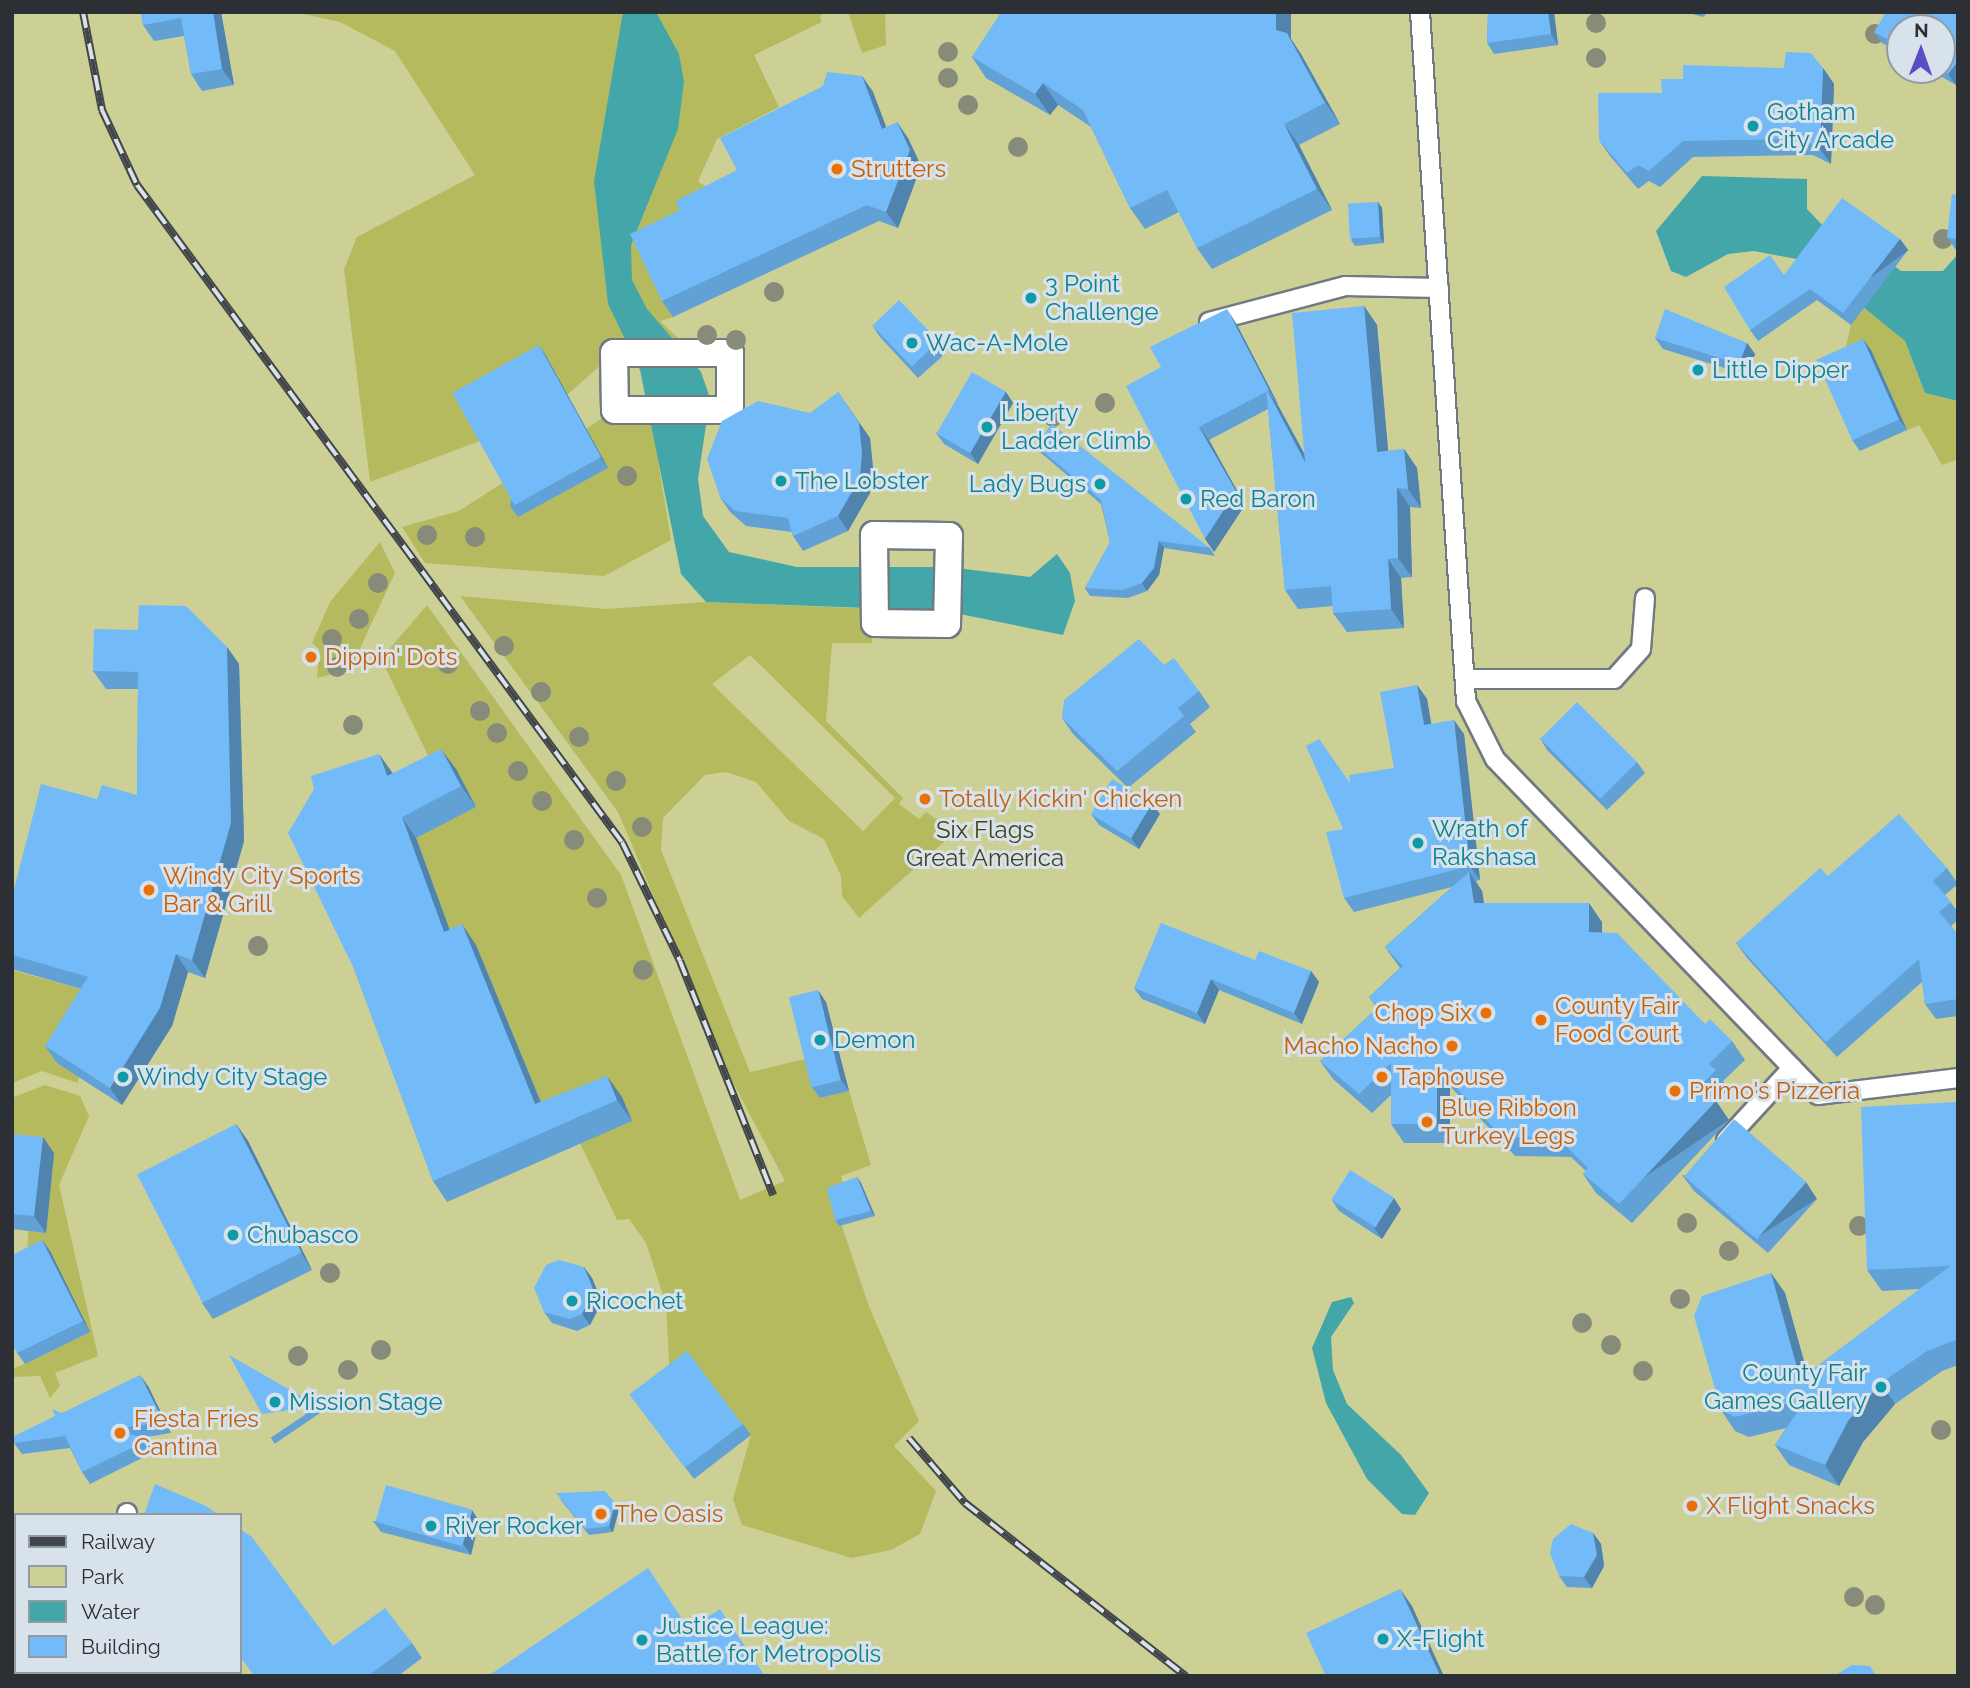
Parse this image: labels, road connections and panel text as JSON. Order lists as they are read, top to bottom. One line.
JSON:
{"parks":["Six Flags Great America"],"places":["Gotham City Arcade","Strutters","3 Point Challenge","Wac-A-Mole","Little Dipper","Liberty Ladder Climb","The Lobster","Lady Bugs","Red Baron","Dippin' Dots","Totally Kickin' Chicken","Wrath of Rakshasa","Windy City Sports Bar & Grill","Chop Six","County Fair Food Court","Demon","Macho Nacho","Windy City Stage","Taphouse","Primo's Pizzeria","Blue Ribbon Turkey Legs","Chubasco","Ricochet","County Fair Games Gallery","Mission Stage","Fiesta Fries Cantina","X Flight Snacks","The Oasis","River Rocker","X-Flight","Justice League: Battle for Metropolis"],"legend":["Railway","Park","Water","Building"],"north":"top"}
